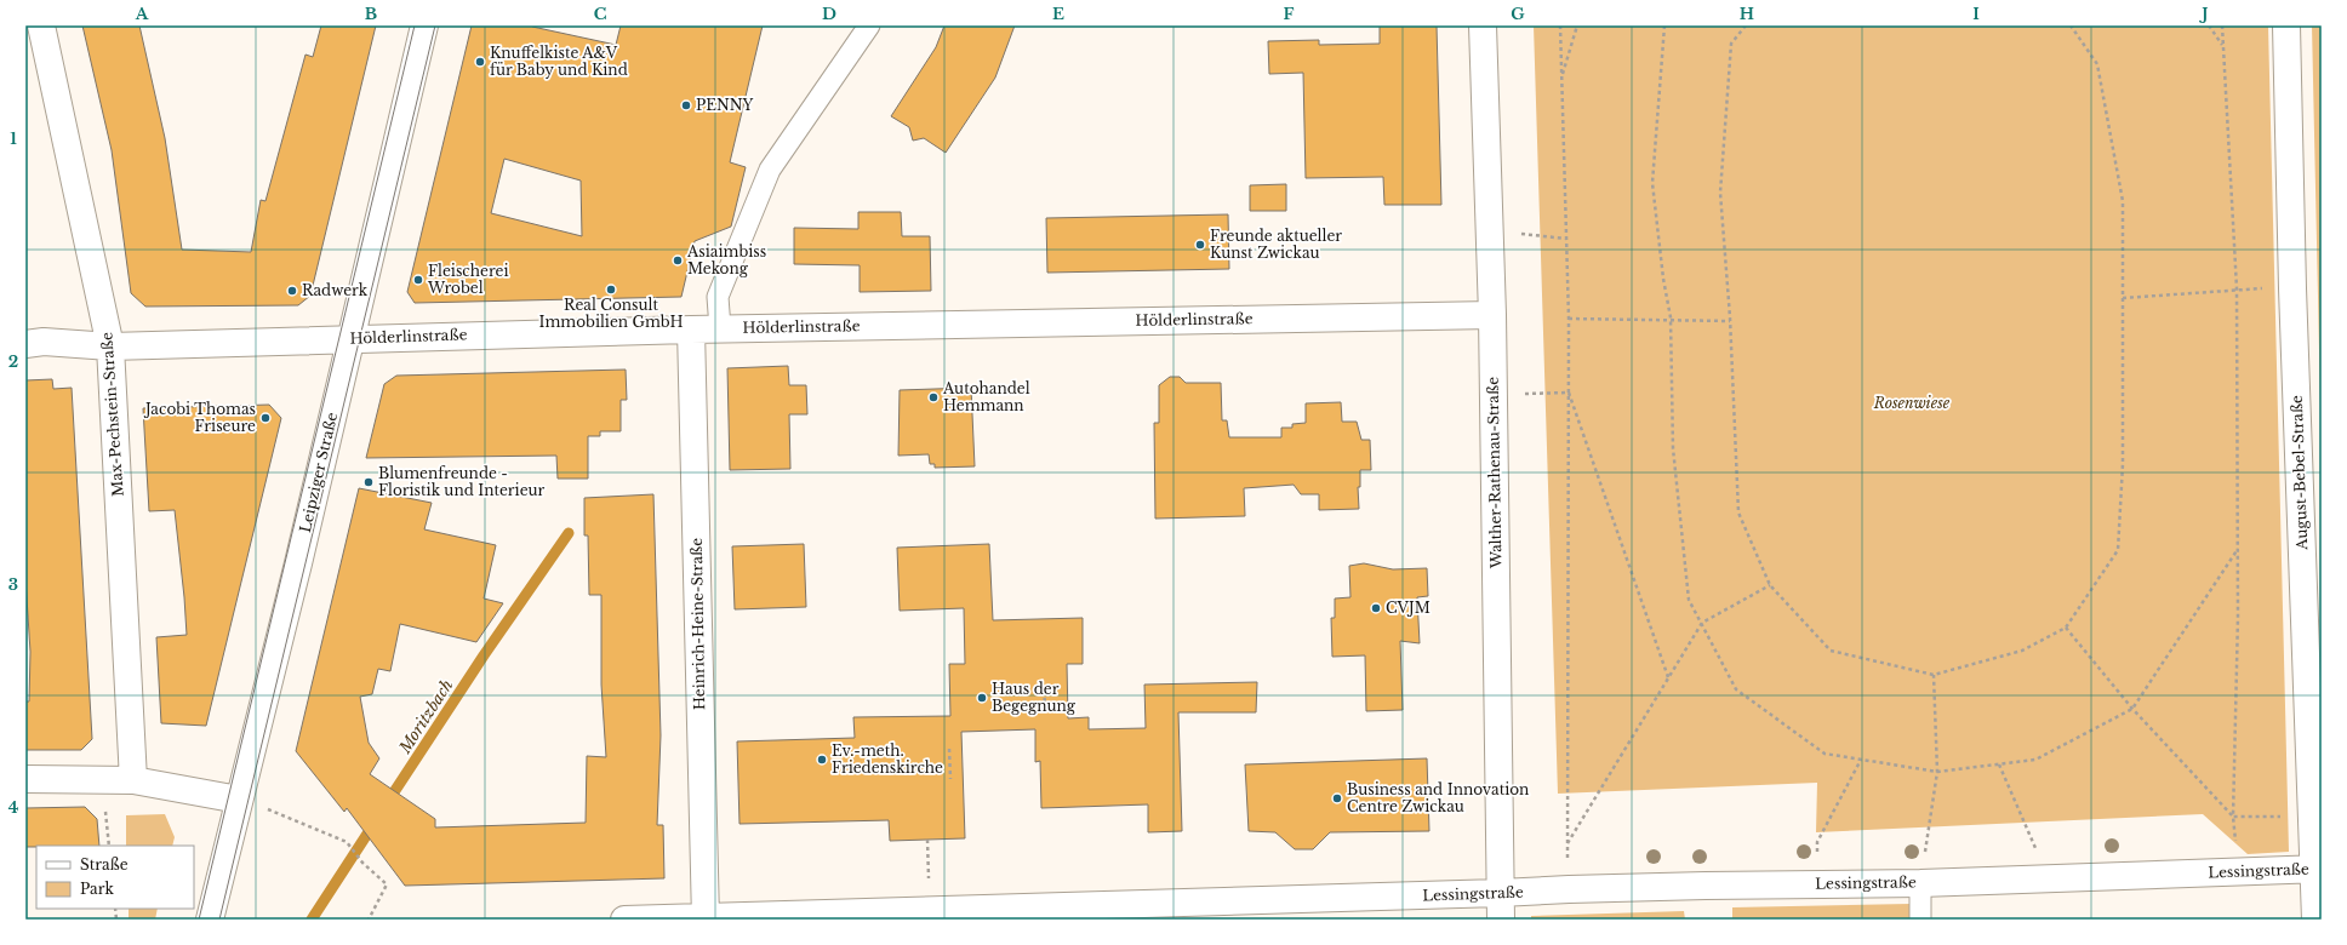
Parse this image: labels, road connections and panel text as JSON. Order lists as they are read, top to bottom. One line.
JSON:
{"streets":{"street":["Hölderlinstraße","Max-Pechstein-Straße","Leipziger Straße","Walther-Rathenau-Straße","August-Bebel-Straße","Heinrich-Heine-Straße","Lessingstraße"]},"crossings":[["Hölderlinstraße","Max-Pechstein-Straße"],["Hölderlinstraße","Leipziger Straße"],["Hölderlinstraße","Walther-Rathenau-Straße"],["Hölderlinstraße","Heinrich-Heine-Straße"],["Walther-Rathenau-Straße","Lessingstraße"],["August-Bebel-Straße","Lessingstraße"],["Heinrich-Heine-Straße","Lessingstraße"]],"water":["Moritzbach"],"parks":["Rosenwiese"],"places":["Knuffelkiste A&V für Baby und Kind","PENNY","Freunde aktueller Kunst Zwickau","Asiaimbiss Mekong","Fleischerei Wrobel","Real Consult Immobilien GmbH","Radwerk","Autohandel Hemmann","Jacobi Thomas Friseure","Blumenfreunde - Floristik und Interieur","CVJM","Haus der Begegnung","Ev.-meth. Friedenskirche","Business and Innovation Centre Zwickau"],"legend":["Straße","Park"],"grid":{"columns":["A","B","C","D","E","F","G","H","I","J"],"rows":["1","2","3","4"]}}
